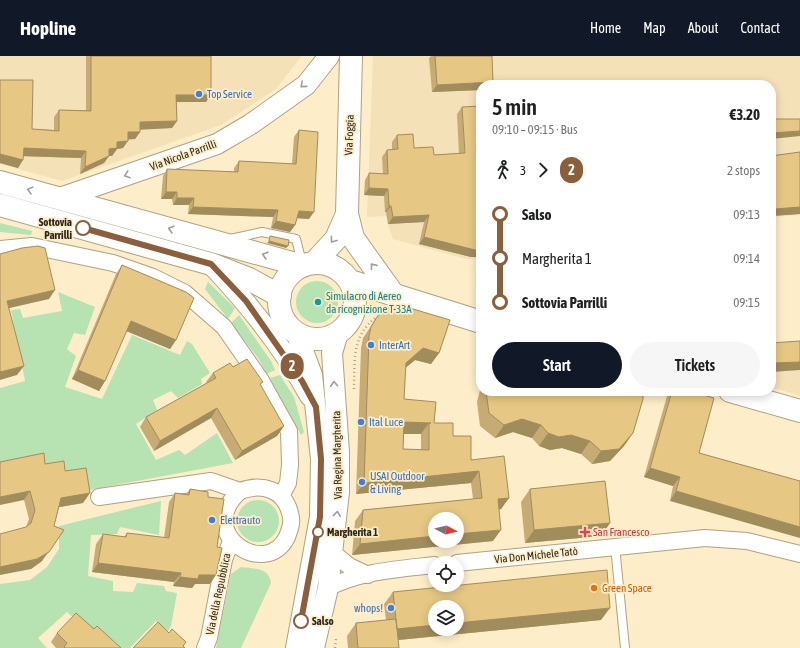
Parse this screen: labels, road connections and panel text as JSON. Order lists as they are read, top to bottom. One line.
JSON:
{"streets":{"main road":["Via Foggia"],"street":["Via Nicola Parrilli","Via Regina Margherita","Via Don Michele Tatò","Via della Repubblica"]},"crossings":[["Via Foggia","Via Regina Margherita"]],"one_way":["Via Nicola Parrilli"],"places":{"other":["Top Service","Sottovia Parrilli","Simulacro di Aereo da ricognizione T-33A","InterArt","Ital Luce","USAI Outdoor & Living","Elettrauto","Margherita 1","Green Space","whops!","Salso"],"health":["San Francesco"]},"lines":["bus line 2"],"north":"right","page":{"header":"Hopline","nav":["Home","Map","About","Contact"],"on_map":"2","heading":["5 min","09:10 – 09:15 · Bus","€3.20"],"legs":["3","2","2 stops"],"list":[{"name":"Salso","value":"09:13"},{"name":"Margherita 1","value":"09:14"},{"name":"Sottovia Parrilli","value":"09:15"}],"buttons":["Start","Tickets"]}}
